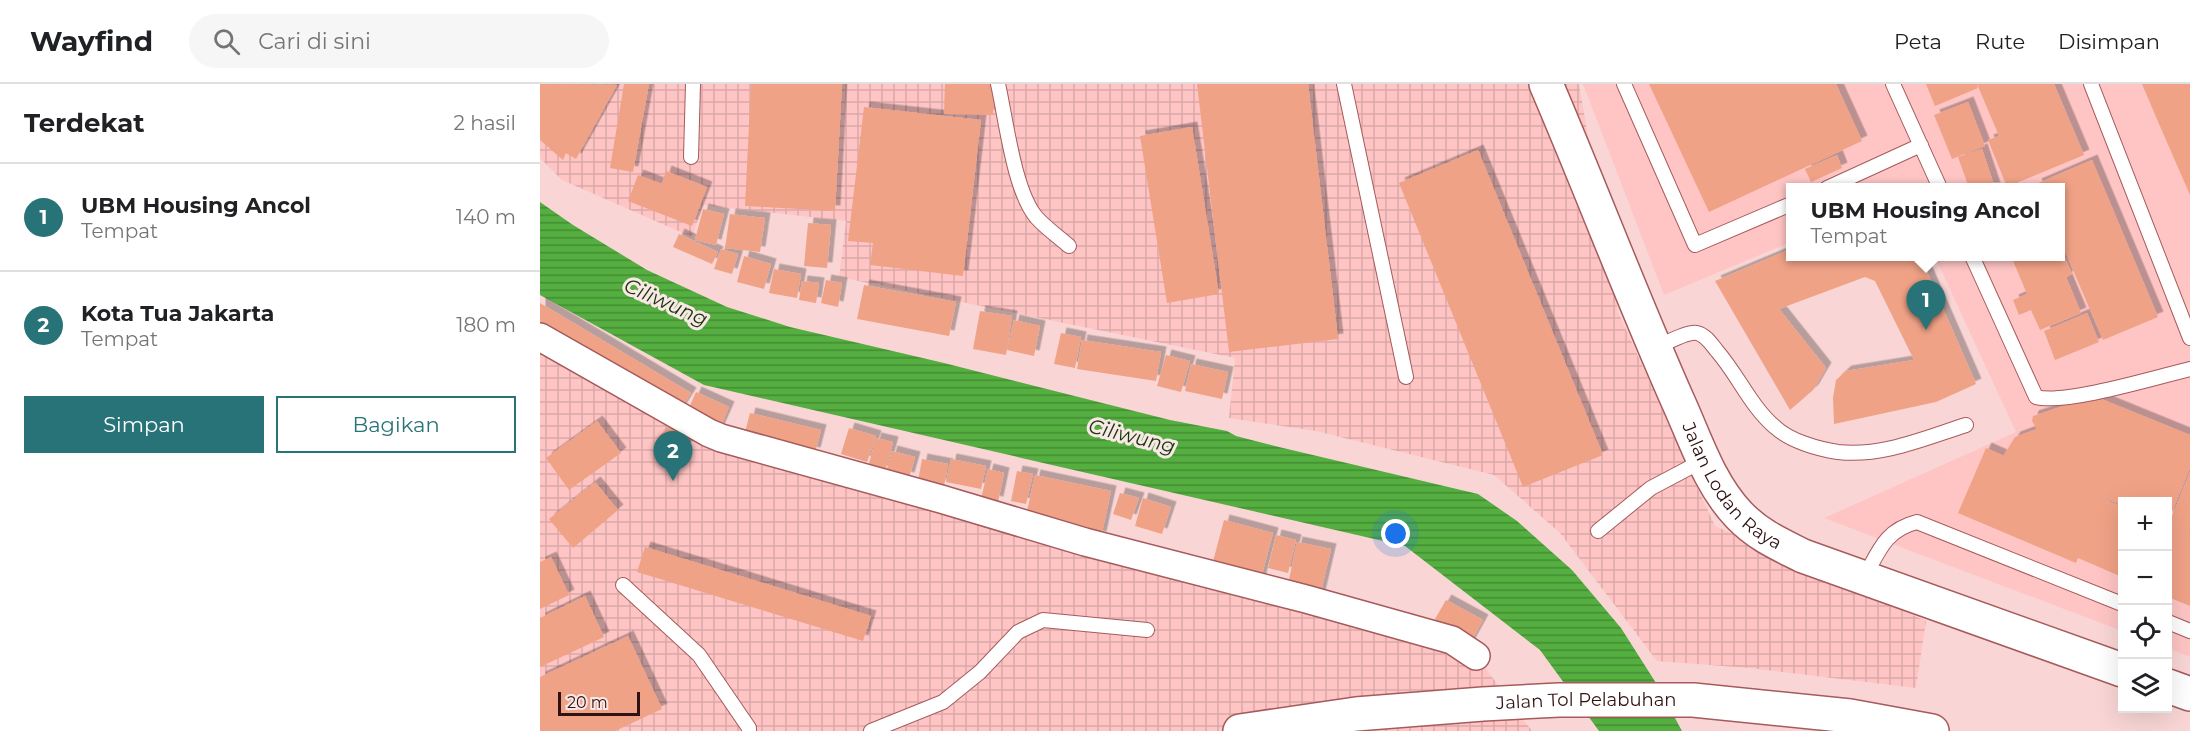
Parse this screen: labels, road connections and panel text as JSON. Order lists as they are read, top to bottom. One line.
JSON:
{"streets":{"highway":["Jalan Lodan Raya","Jalan Tol Pelabuhan"]},"water":["Ciliwung"],"scale_bar":"20 m","page":{"header":"Wayfind","search":"Cari di sini","nav":["Peta","Rute","Disimpan"],"heading":["Terdekat","2 hasil"],"list":[{"mark":"1","name":"UBM Housing Ancol","note":"Tempat","value":"140 m"},{"mark":"2","name":"Kota Tua Jakarta","note":"Tempat","value":"180 m"}],"popup":["UBM Housing Ancol","Tempat"],"pins":["1","2"],"buttons":["Simpan","Bagikan"],"map_buttons":["+","−"],"scale":"20 m"}}
